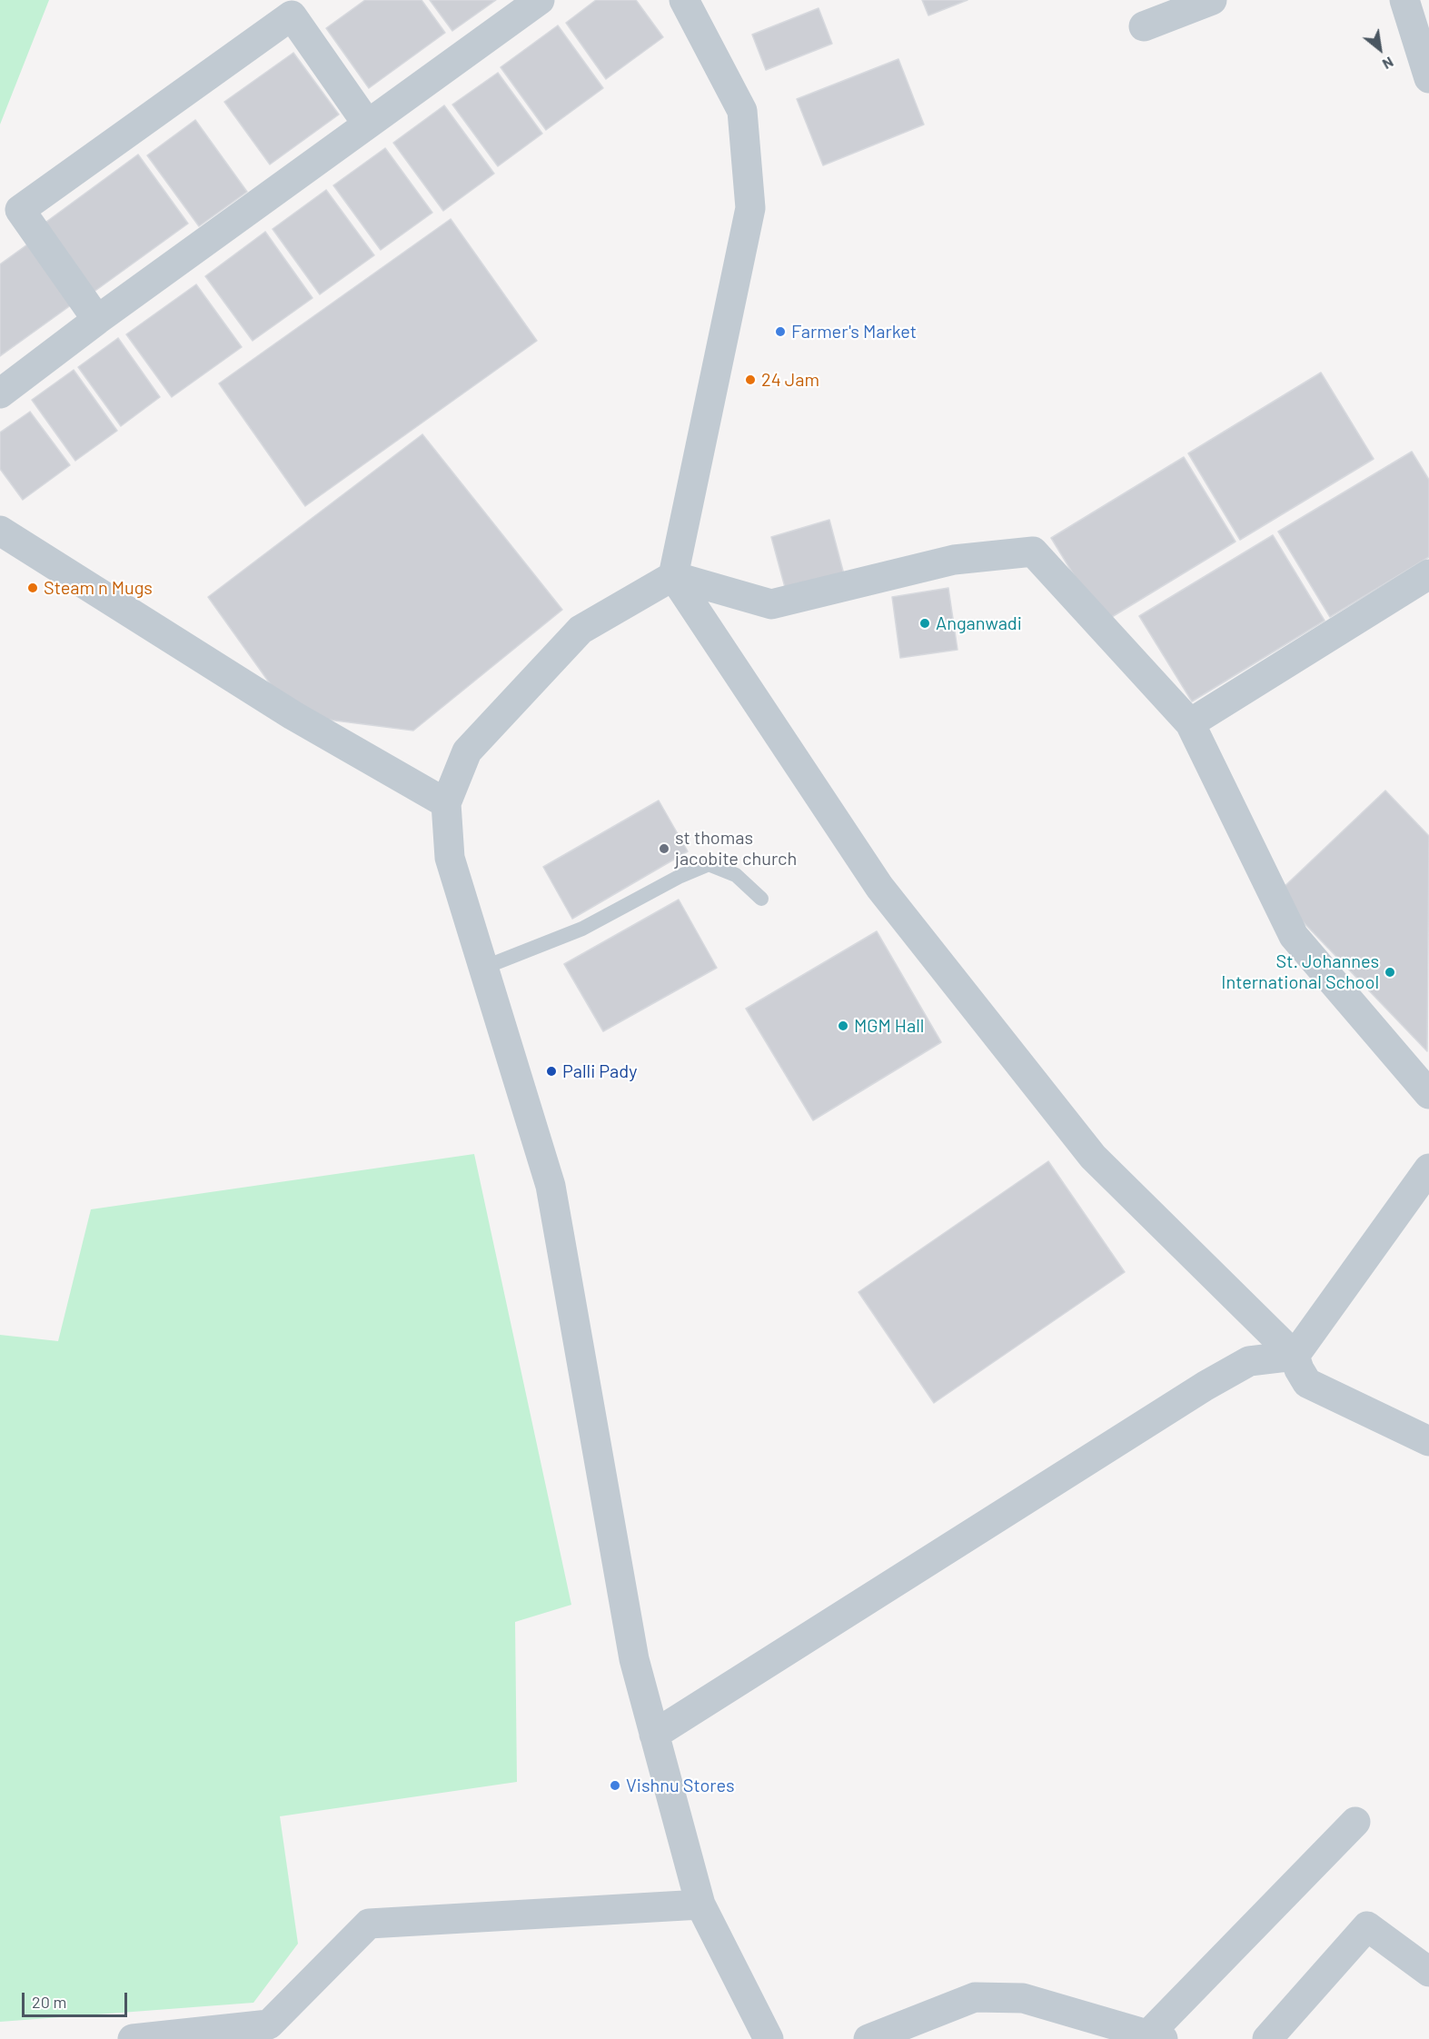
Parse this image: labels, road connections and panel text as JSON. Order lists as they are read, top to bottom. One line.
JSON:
{"places":["Farmer's Market","24 Jam","Steam n Mugs","Anganwadi","st thomas jacobite church","St. Johannes International School","MGM Hall","Palli Pady","Vishnu Stores"],"scale_bar":"20 m","north":"bottom right"}
